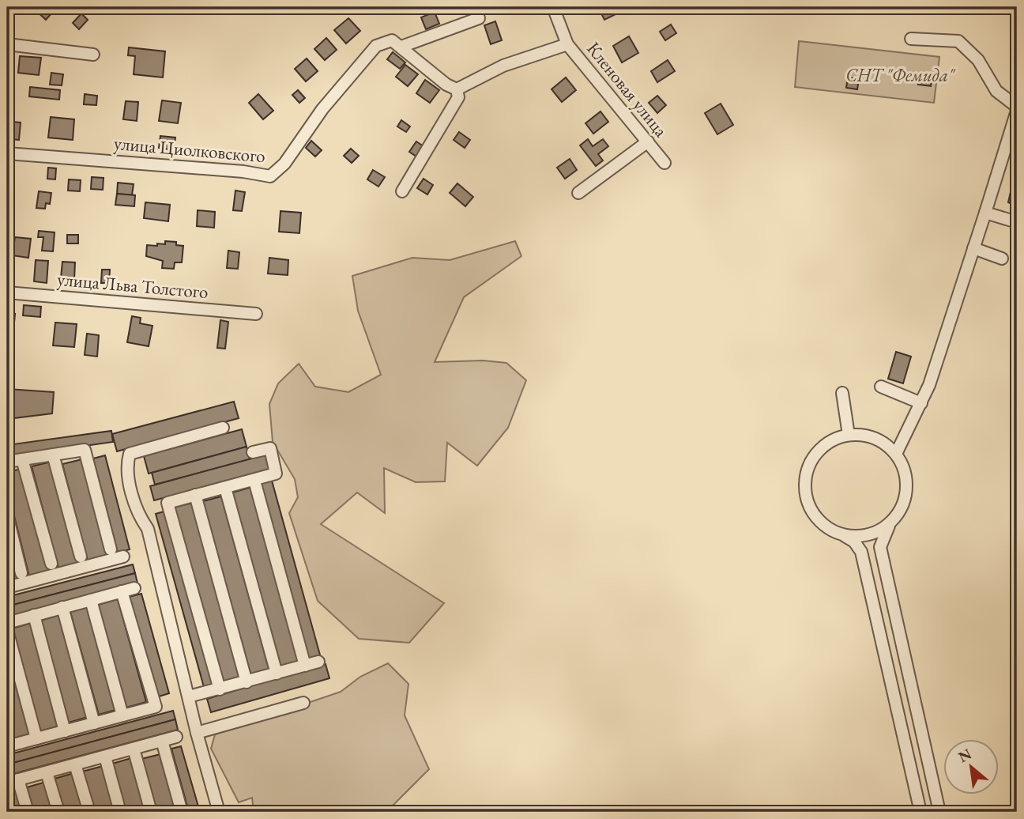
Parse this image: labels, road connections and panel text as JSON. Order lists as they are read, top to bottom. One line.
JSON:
{"streets":{"street":["Кленовая улица","улица Циолковского","улица Льва Толстого"]},"parks":["СНТ \"Фемида\""],"north":"top left"}
